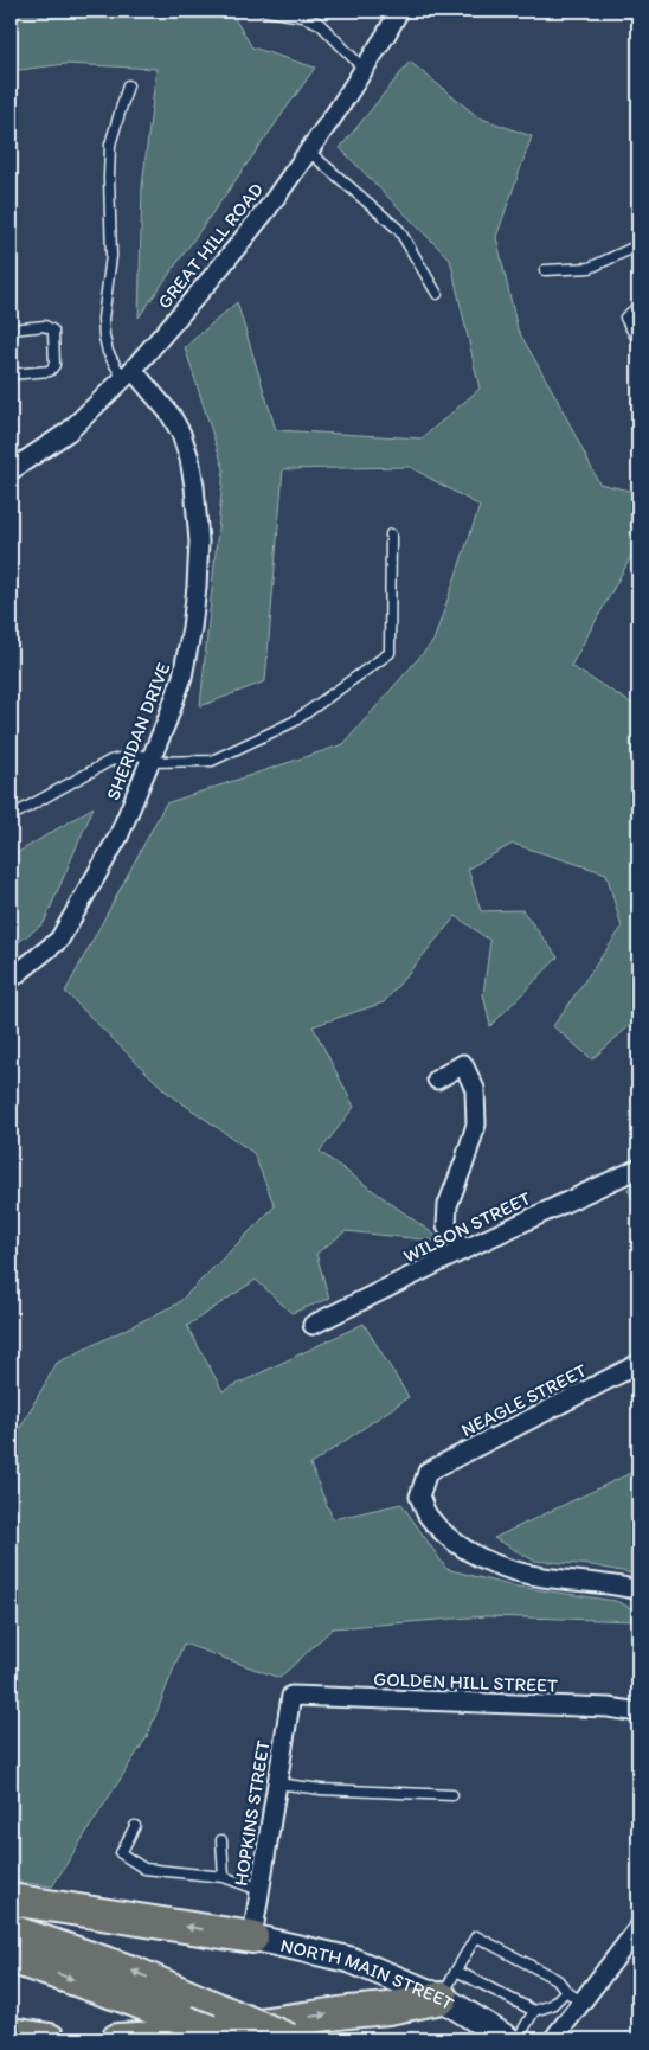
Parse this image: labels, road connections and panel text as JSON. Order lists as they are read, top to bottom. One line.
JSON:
{"streets":{"main road":["NORTH MAIN STREET"],"street":["GREAT HILL ROAD","SHERIDAN DRIVE","WILSON STREET","NEAGLE STREET","GOLDEN HILL STREET","HOPKINS STREET"]},"crossings":[["GREAT HILL ROAD","SHERIDAN DRIVE"],["GOLDEN HILL STREET","HOPKINS STREET"],["HOPKINS STREET","NORTH MAIN STREET"]]}
